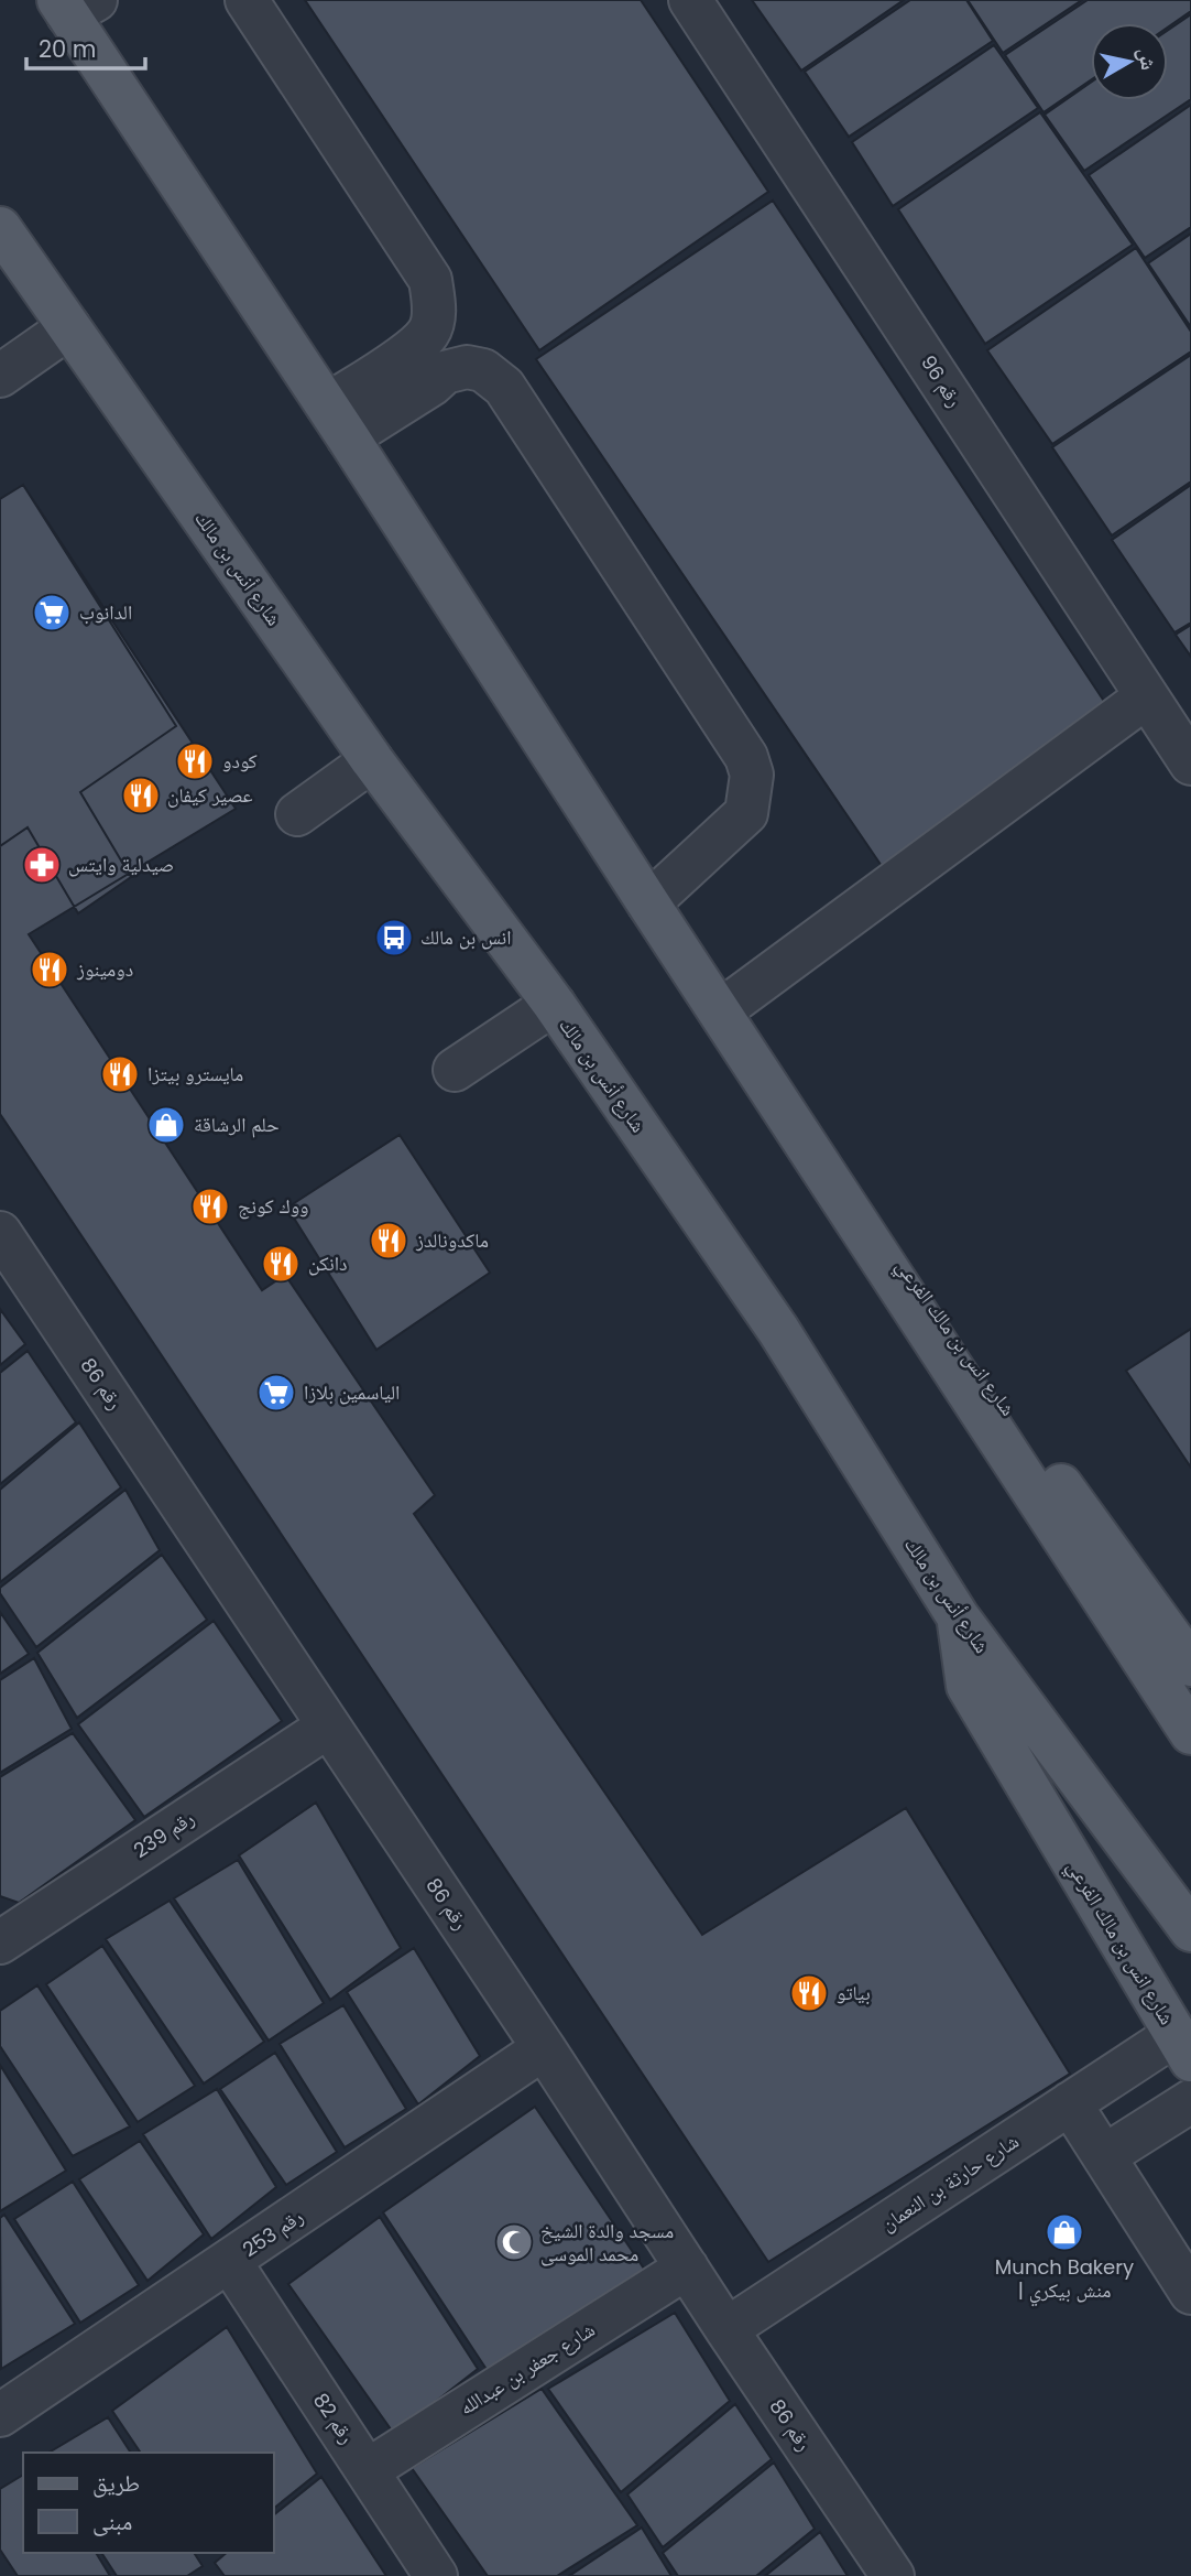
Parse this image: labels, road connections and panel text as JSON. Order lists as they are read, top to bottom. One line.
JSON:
{"streets":{"main road":["شارع أنس بن مالك","شارع انس بن مالك الفرعي"],"street":["رقم 96","رقم 86","رقم 239","شارع حارثة بن النعمان","رقم 253","شارع جعفر بن عبدالله","رقم 82"]},"crossings":[["شارع أنس بن مالك","شارع انس بن مالك الفرعي"],["شارع انس بن مالك الفرعي","شارع حارثة بن النعمان"],["رقم 86","رقم 239"],["رقم 86","شارع حارثة بن النعمان"],["رقم 86","رقم 253"],["رقم 86","شارع جعفر بن عبدالله"],["رقم 253","رقم 82"],["شارع جعفر بن عبدالله","رقم 82"]],"places":{"supermarket":["الدانوب","الياسمين بلازا"],"restaurant":["كودو","عصير كيفان","دومينوز","مايسترو بيتزا","ووك كونج","ماكدونالدز","دانكن","بياتو"],"pharmacy":["صيدلية وايتس"],"bus stop":["انس بن مالك"],"shop":["حلم الرشاقة","Munch Bakery | منش بيكري"],"mosque":["مسجد والدة الشيخ محمد الموسى"]},"legend":["طريق","مبنى"],"scale_bar":"20 m","north":"right"}
